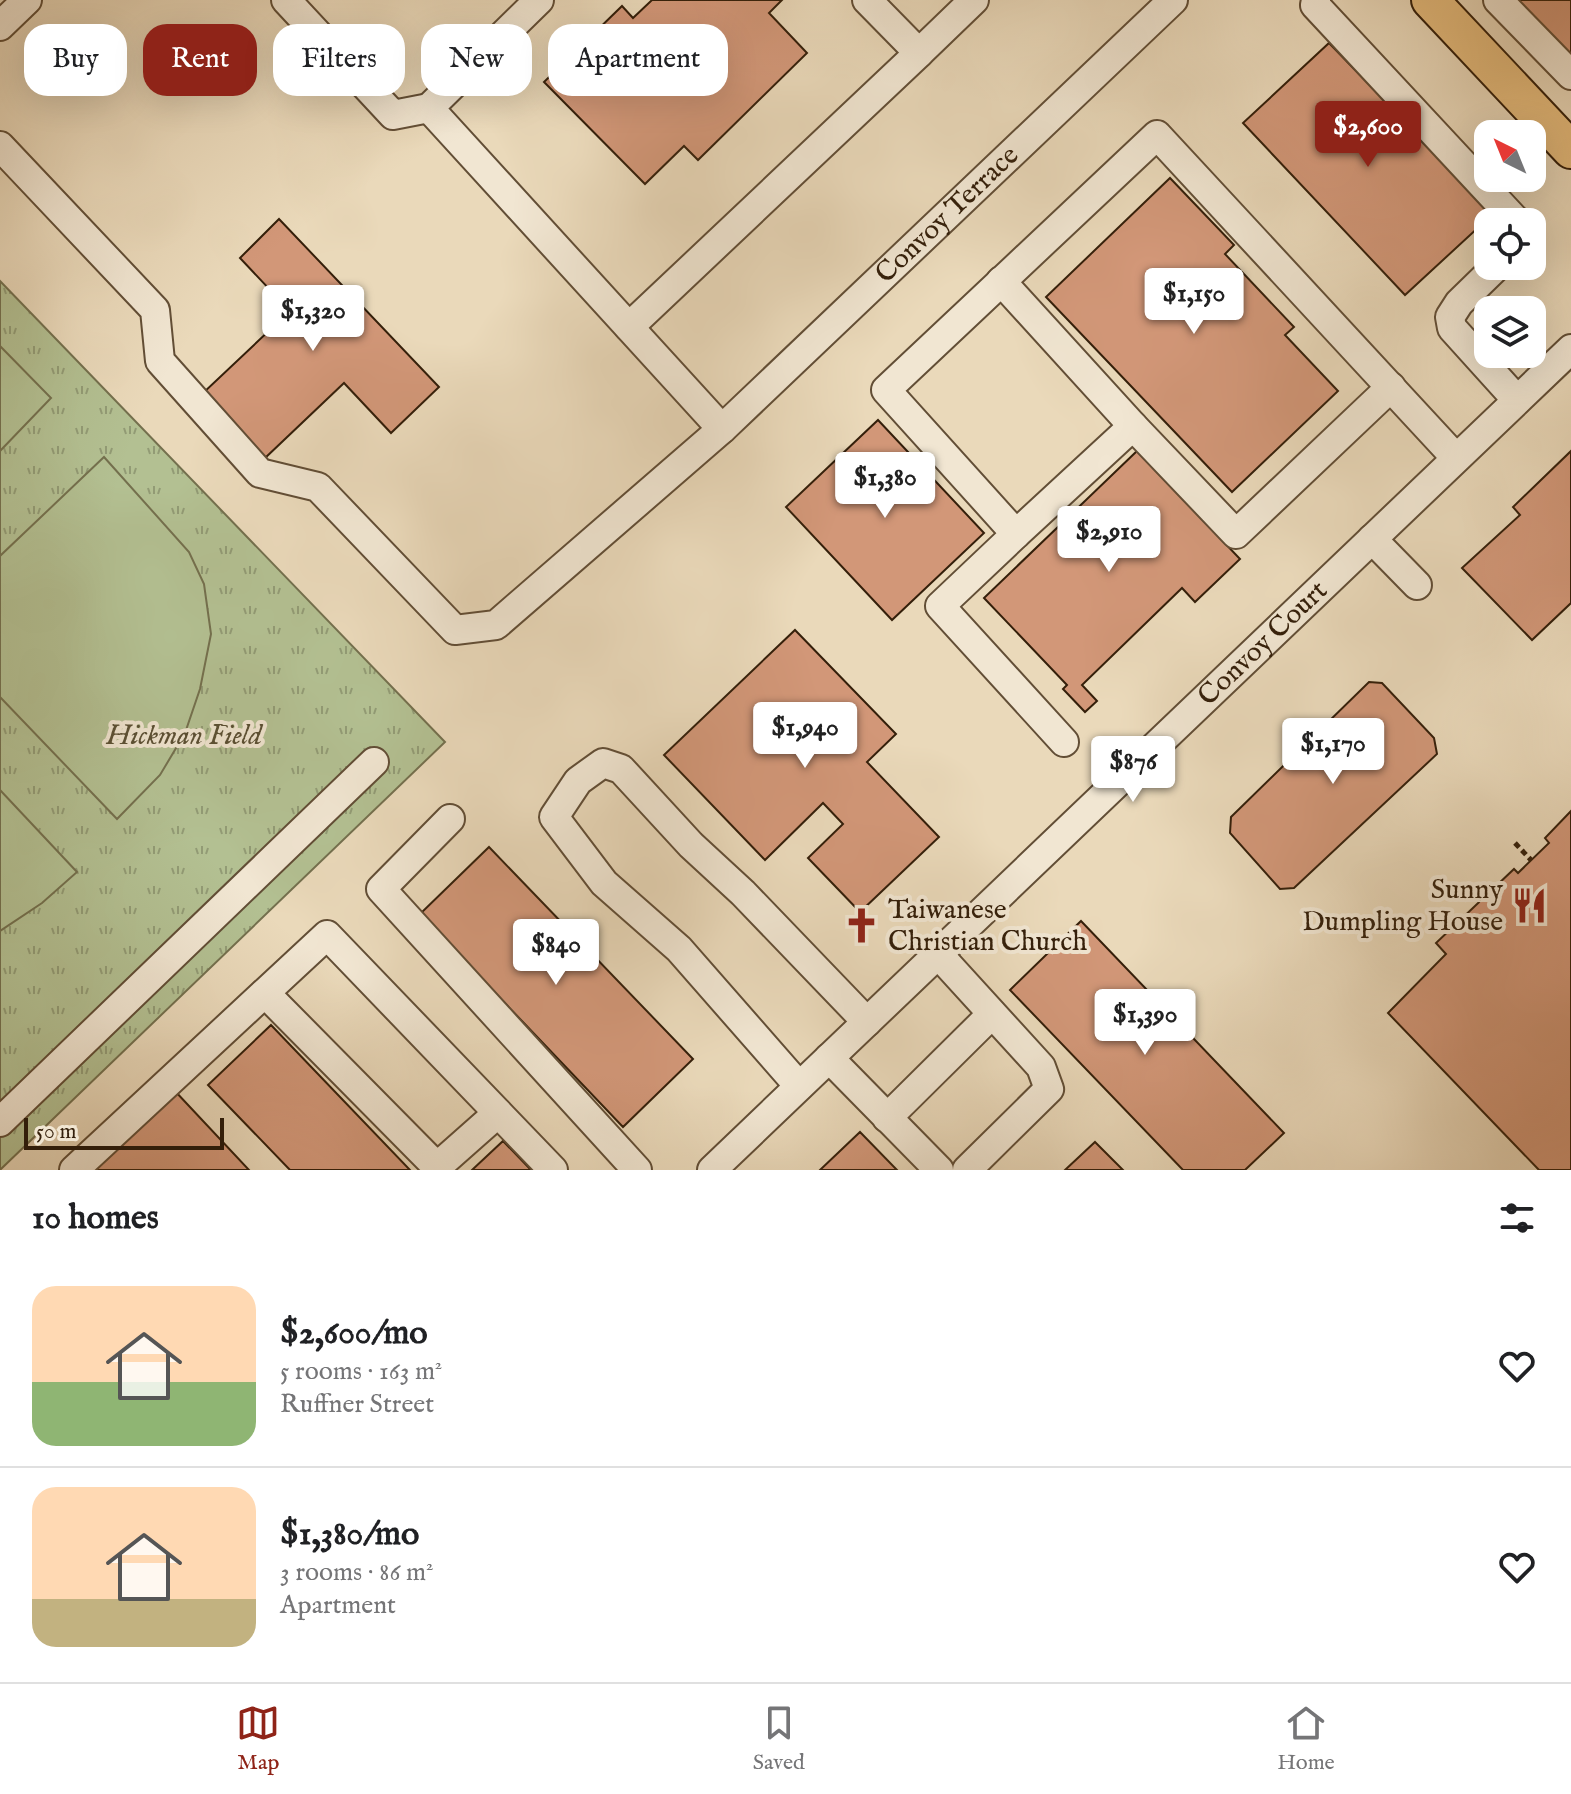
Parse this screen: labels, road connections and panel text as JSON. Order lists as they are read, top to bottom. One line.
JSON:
{"streets":{"street":["Convoy Terrace","Convoy Court"]},"parks":["Hickman Field"],"places":{"restaurant":["Sunny Dumpling House"],"church":["Taiwanese Christian Church"]},"scale_bar":"50 m","north":"top left","page":{"chip":["Buy","Rent","Filters","New","Apartment"],"price":["$2,600","$1,150","$1,320","$1,380","$2,910","$1,940","$1,170","$876","$840","$1,390"],"scale":"50 m","heading":"10 homes","list":[{"name":"$2,600/mo","note":"5 rooms · 163 m² · Ruffner Street"},{"name":"$1,380/mo","note":"3 rooms · 86 m² · Apartment"}],"tabs":["Map","Saved","Home"]}}
